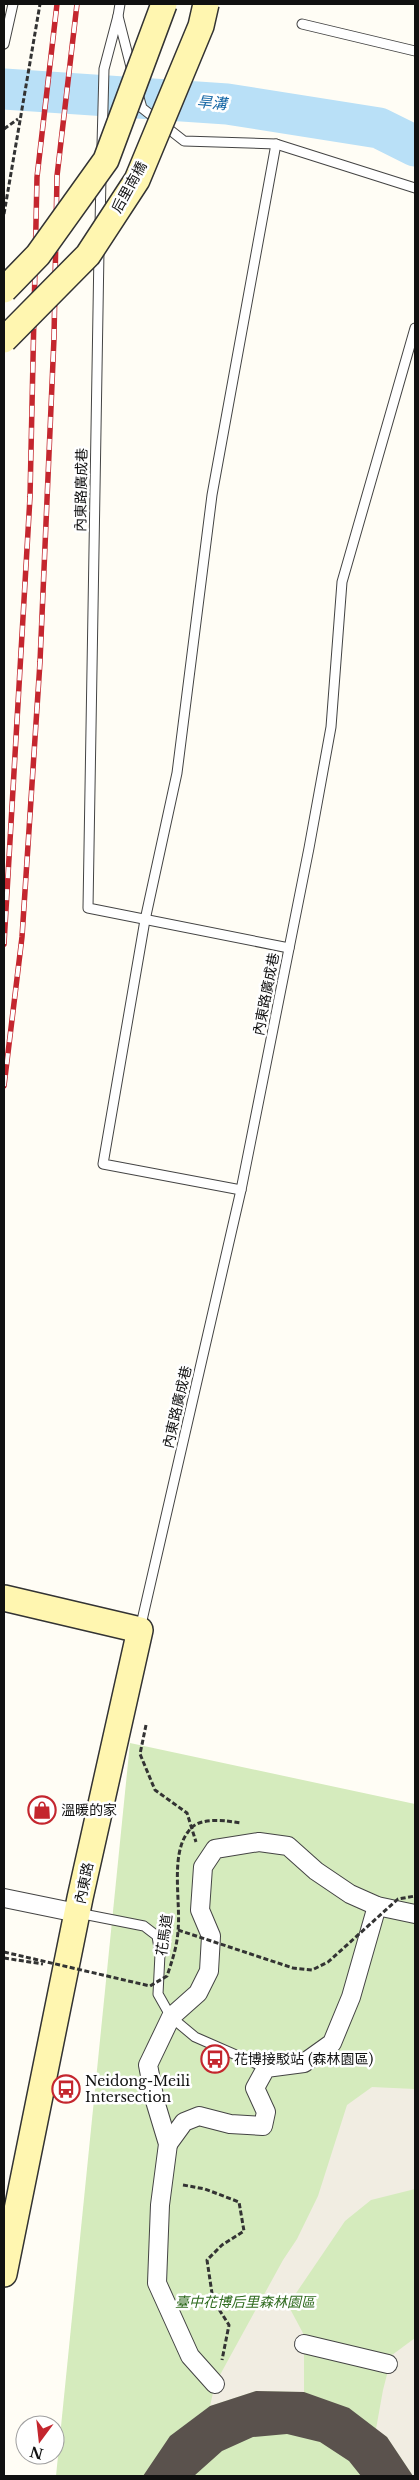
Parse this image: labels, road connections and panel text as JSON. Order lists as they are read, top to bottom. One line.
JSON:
{"streets":{"street":["后里南橋","內東路"],"lane":["內東路廣成巷"],"path":["花馬道"]},"crossings":[["內東路廣成巷","內東路"]],"water":["旱溝"],"parks":["臺中花博后里森林園區"],"places":{"shop":["溫暖的家"],"bus stop":["花博接駁站 (森林園區)","Neidong-Meili Intersection"]},"north":"bottom"}
